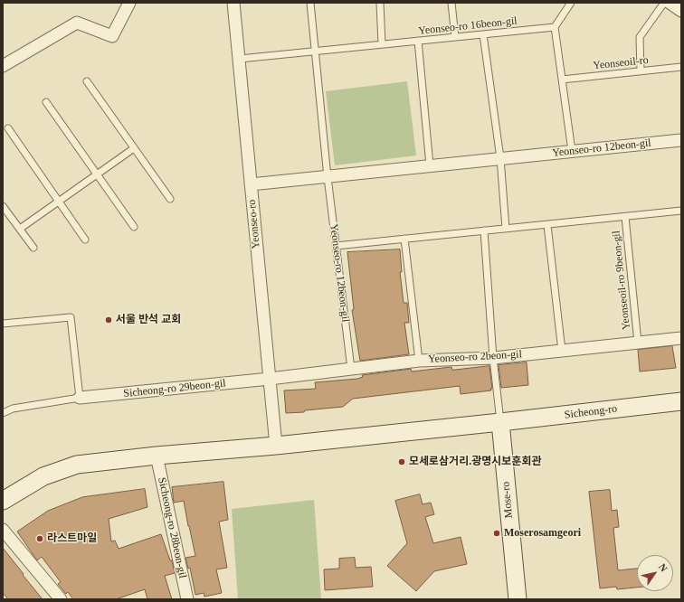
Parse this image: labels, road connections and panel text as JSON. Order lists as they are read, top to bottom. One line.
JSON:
{"streets":{"main road":["Sicheong-ro","Mose-ro"],"street":["Yeonseo-ro 12beon-gil","Yeonseo-ro","Yeonseo-ro 2beon-gil","Sicheong-ro 29beon-gil","Sicheong-ro 28beon-gil"],"lane":["Yeonseo-ro 16beon-gil","Yeonseoil-ro","Yeonseoil-ro 9beon-gil"]},"crossings":[["Yeonseo-ro 16beon-gil","Yeonseo-ro 12beon-gil"],["Yeonseo-ro 16beon-gil","Yeonseo-ro"],["Yeonseo-ro 12beon-gil","Yeonseo-ro"],["Yeonseo-ro 12beon-gil","Yeonseoil-ro 9beon-gil"],["Yeonseo-ro 12beon-gil","Yeonseo-ro 2beon-gil"],["Yeonseo-ro","Yeonseo-ro 2beon-gil"],["Yeonseo-ro","Sicheong-ro 29beon-gil"],["Yeonseo-ro","Sicheong-ro"],["Yeonseoil-ro 9beon-gil","Yeonseo-ro 2beon-gil"],["Yeonseo-ro 2beon-gil","Sicheong-ro 29beon-gil"],["Sicheong-ro","Mose-ro"],["Sicheong-ro","Sicheong-ro 28beon-gil"]],"places":["서울 반석 교회","모세로삼거리.광명시보훈회관","Moserosamgeori","라스트마일"],"north":"top right"}
